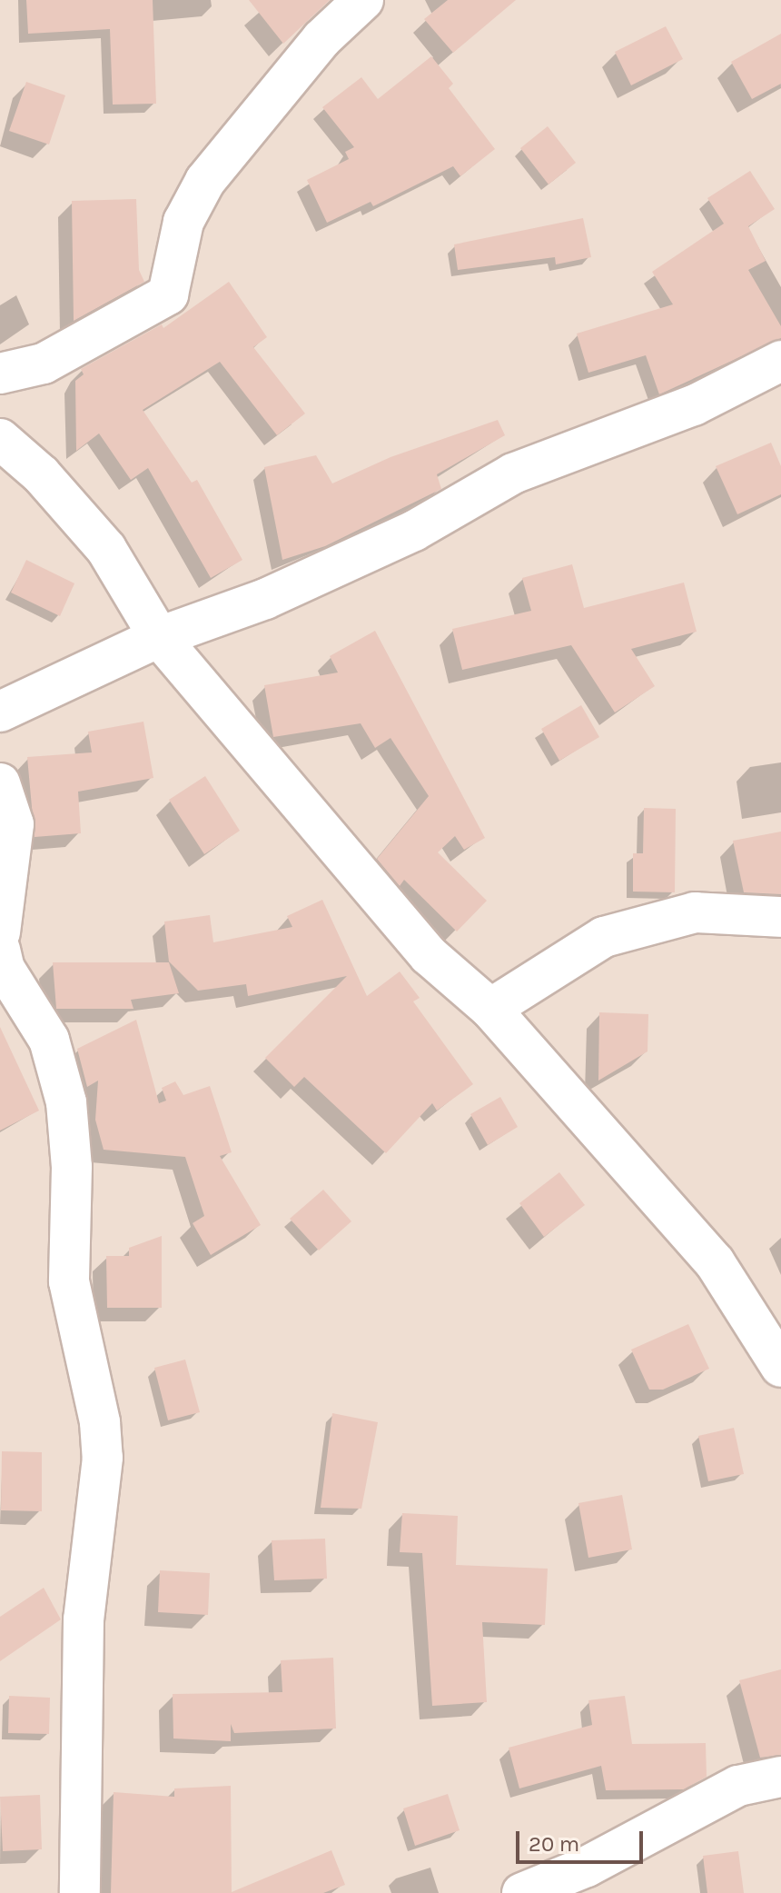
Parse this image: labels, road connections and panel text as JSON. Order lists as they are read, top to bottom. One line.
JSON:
{"scale_bar":"20 m"}
